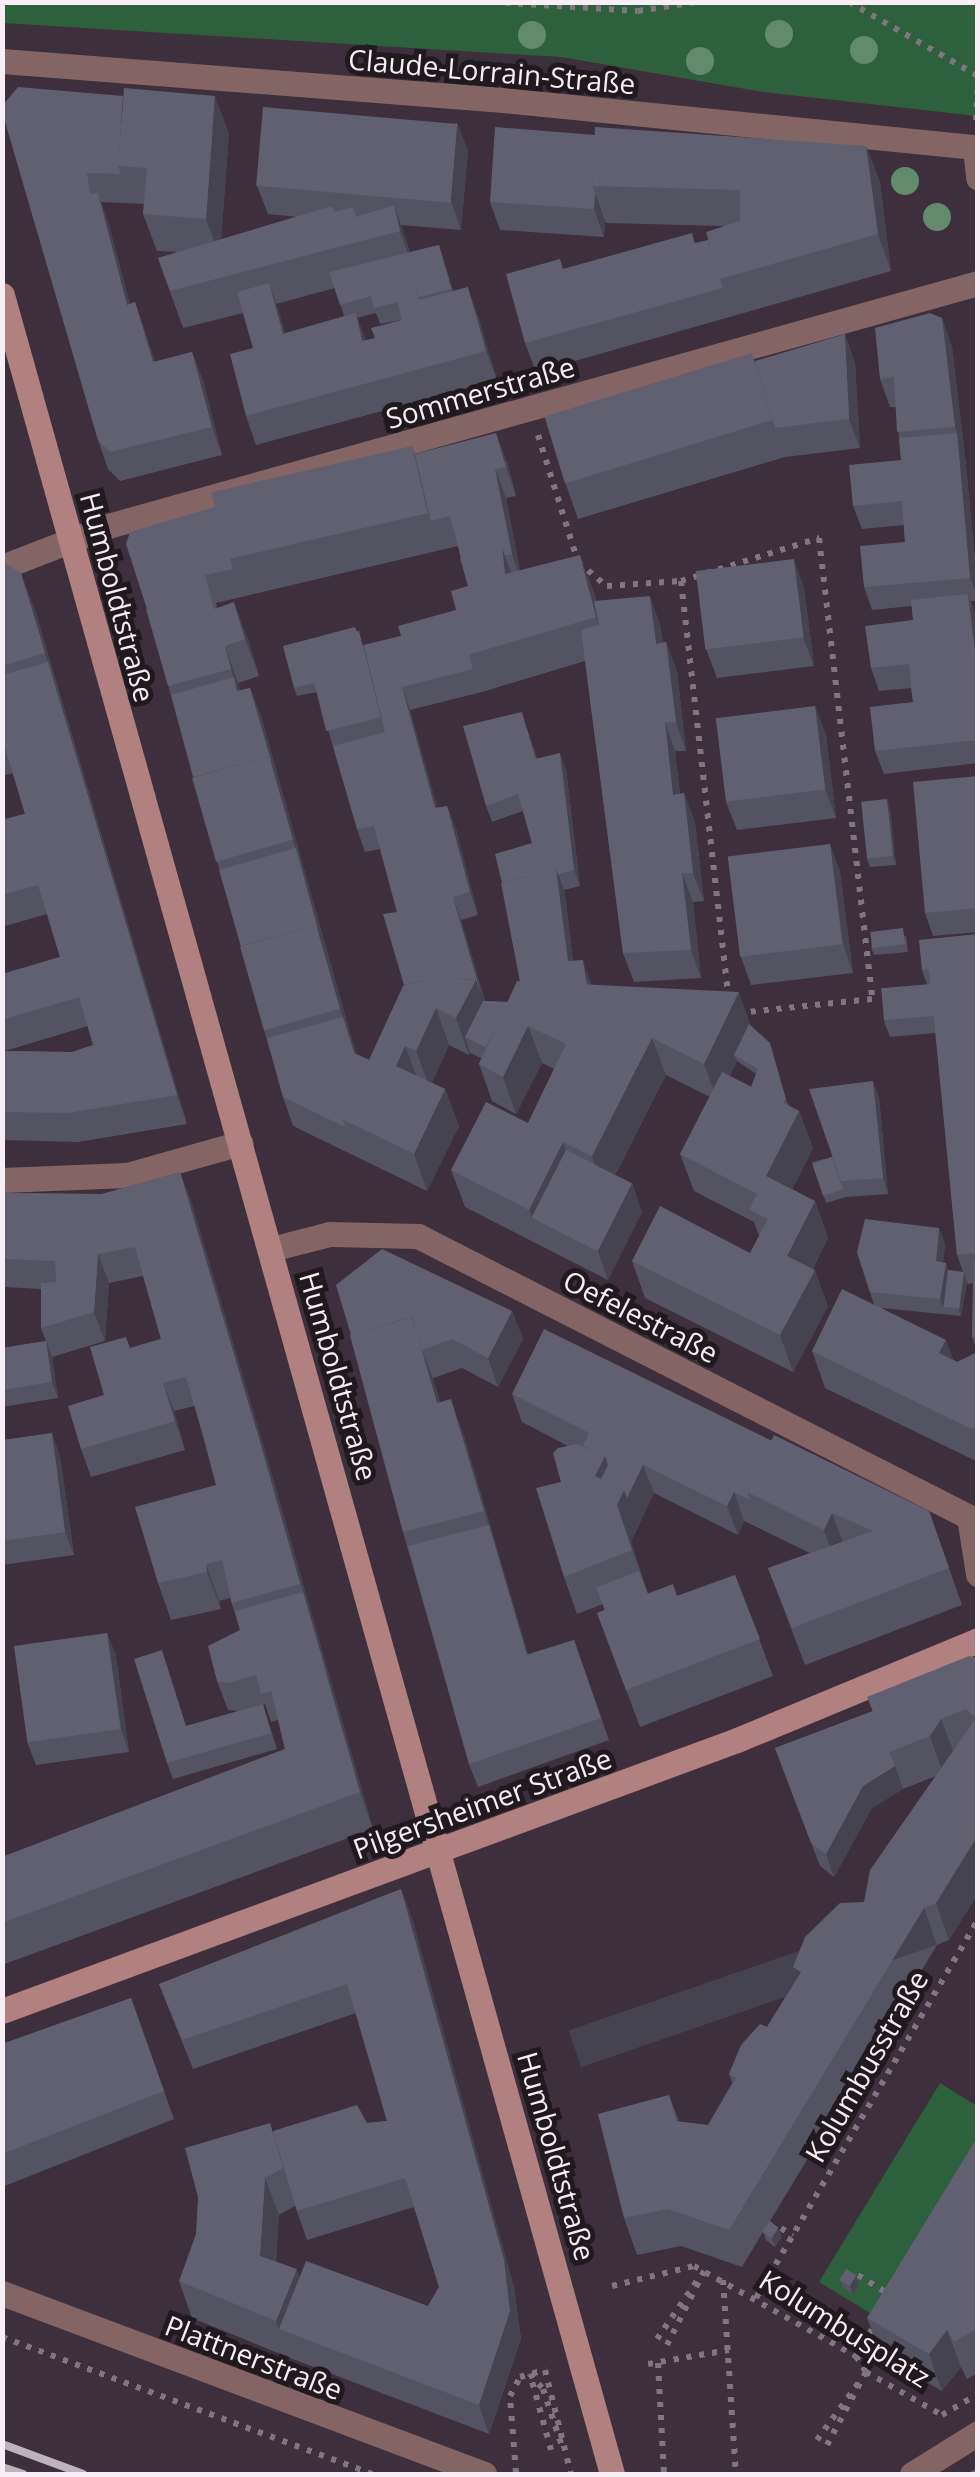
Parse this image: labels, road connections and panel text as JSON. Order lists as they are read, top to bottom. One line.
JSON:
{"streets":{"main road":["Humboldtstraße","Pilgersheimer Straße"],"street":["Claude-Lorrain-Straße","Sommerstraße","Oefelestraße","Plattnerstraße"],"path":["Kolumbusstraße","Kolumbusplatz"]},"crossings":[["Sommerstraße","Humboldtstraße"],["Humboldtstraße","Oefelestraße"],["Humboldtstraße","Pilgersheimer Straße"],["Kolumbusstraße","Kolumbusplatz"]]}
